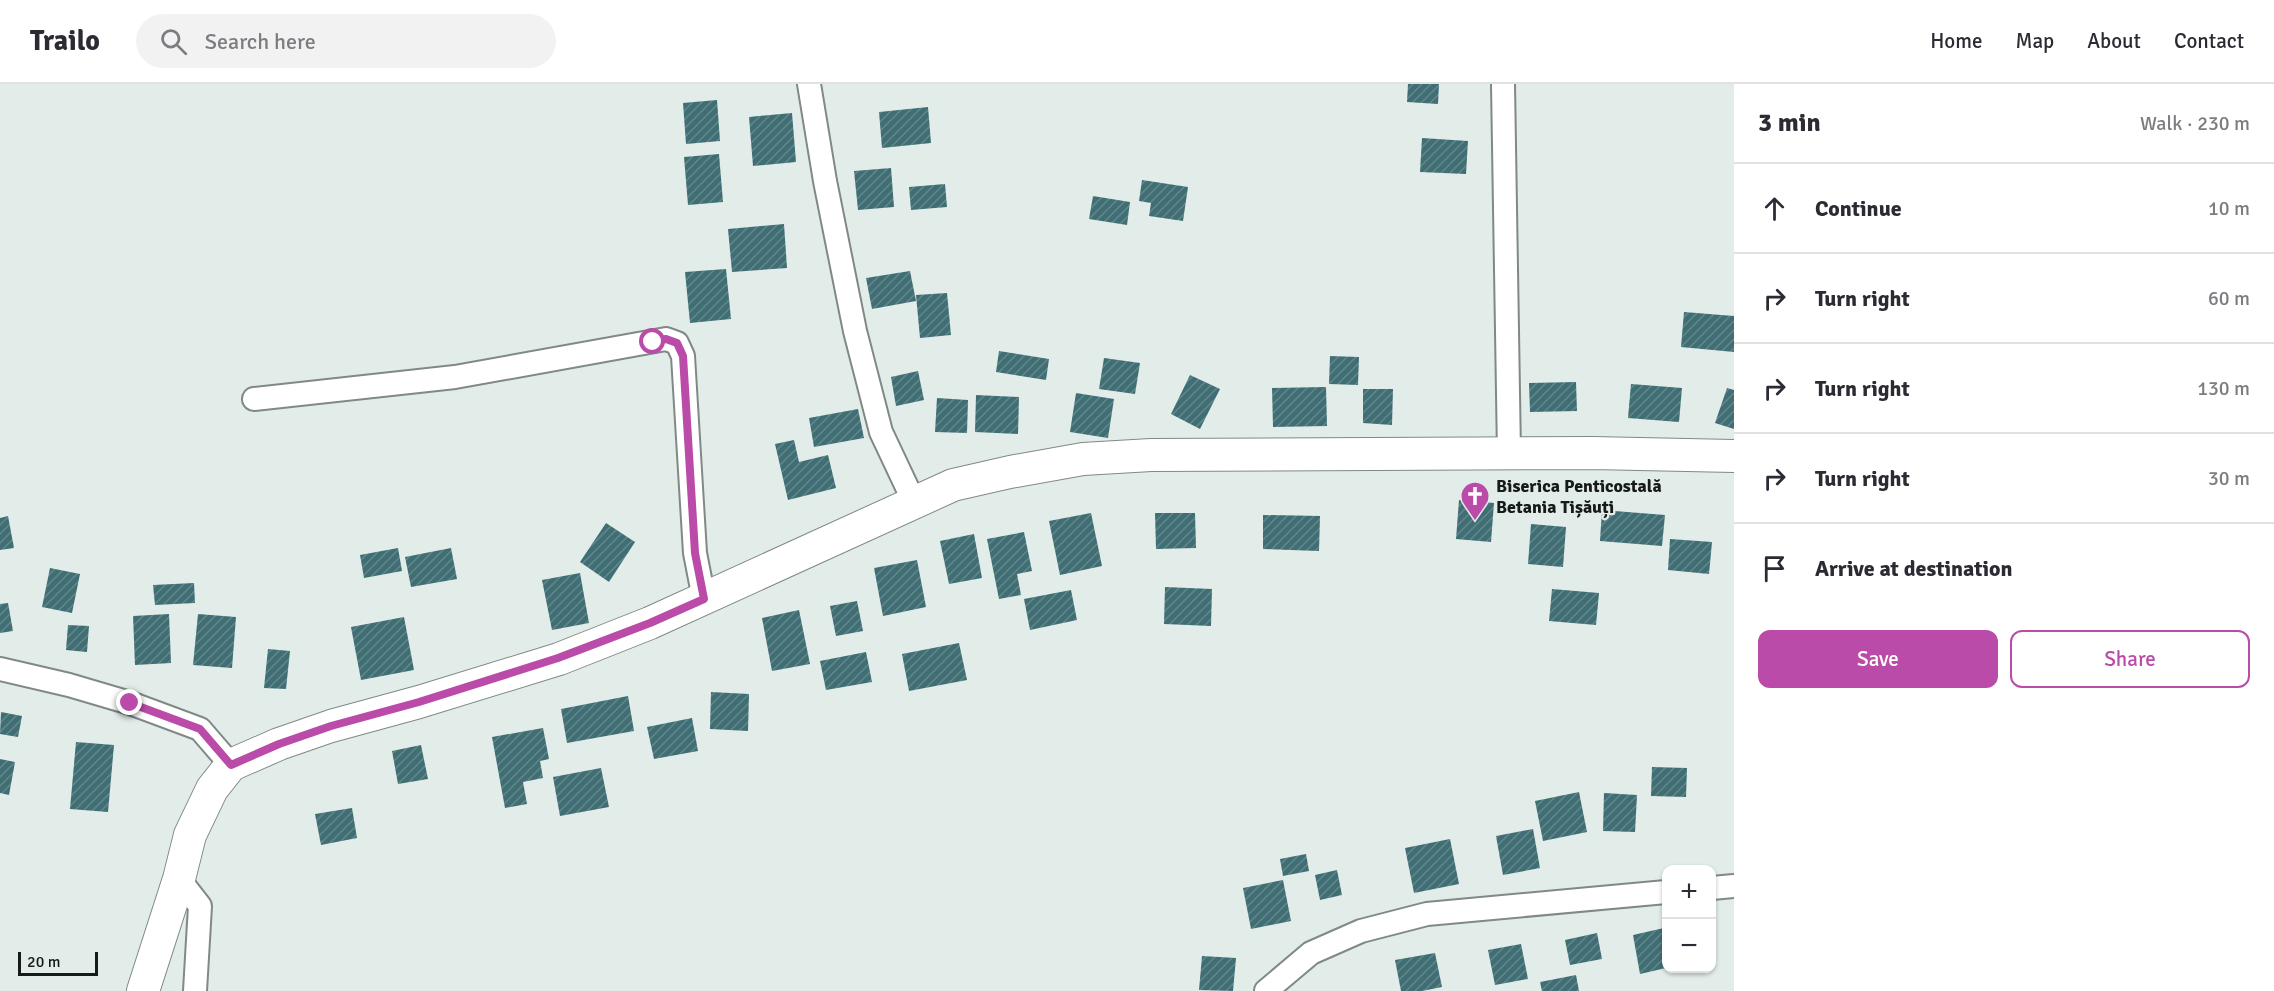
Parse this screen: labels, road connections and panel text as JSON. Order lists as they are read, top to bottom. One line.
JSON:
{"places":{"church":["Biserica Penticostală Betania Tișăuți"]},"scale_bar":"20 m","page":{"header":"Trailo","search":"Search here","nav":["Home","Map","About","Contact"],"heading":["3 min","Walk · 230 m"],"list":[["Continue","10 m"],["Turn right","60 m"],["Turn right","130 m"],["Turn right","30 m"],"Arrive at destination"],"buttons":["Save","Share"],"map_buttons":["+","−"],"scale":"20 m"}}
